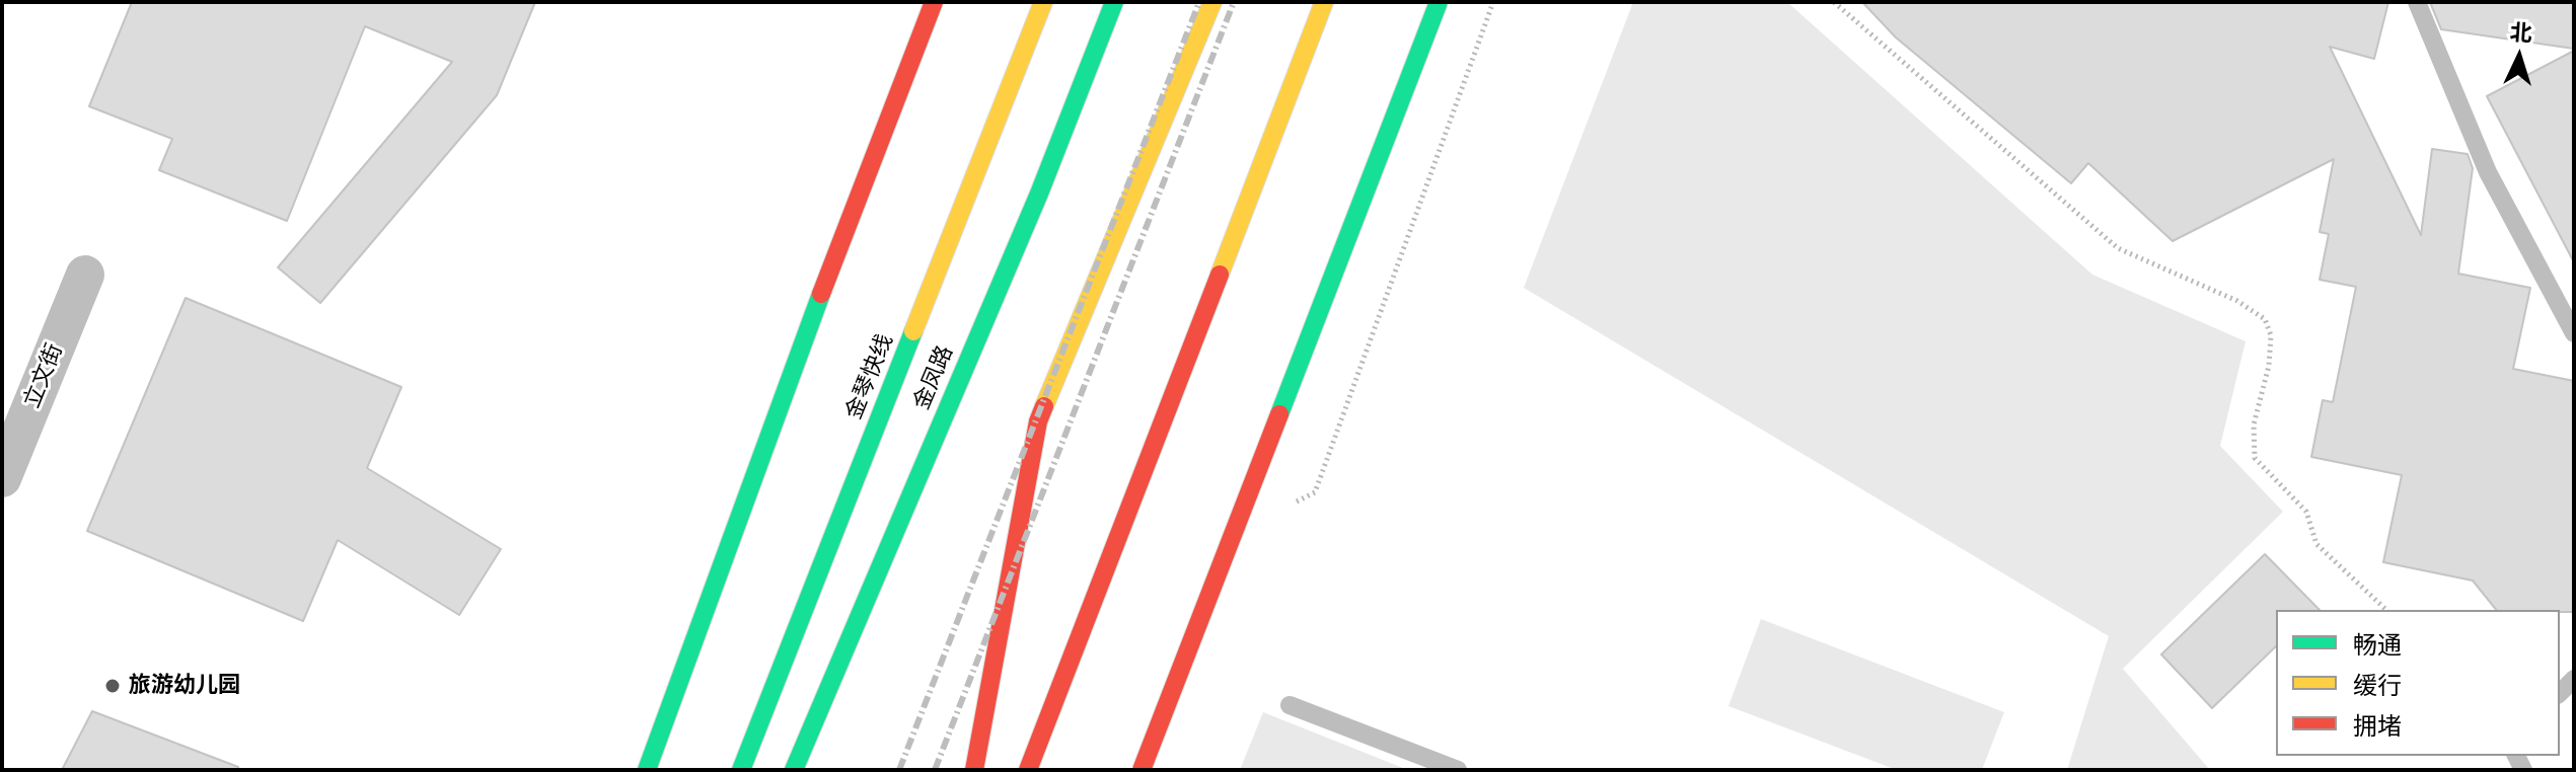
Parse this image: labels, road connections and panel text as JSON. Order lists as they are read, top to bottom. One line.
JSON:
{"streets":{"main road":["金琴快线","金凤路"],"street":["立文街"]},"places":["旅游幼儿园"],"legend":["畅通","缓行","拥堵"],"north":"top"}
